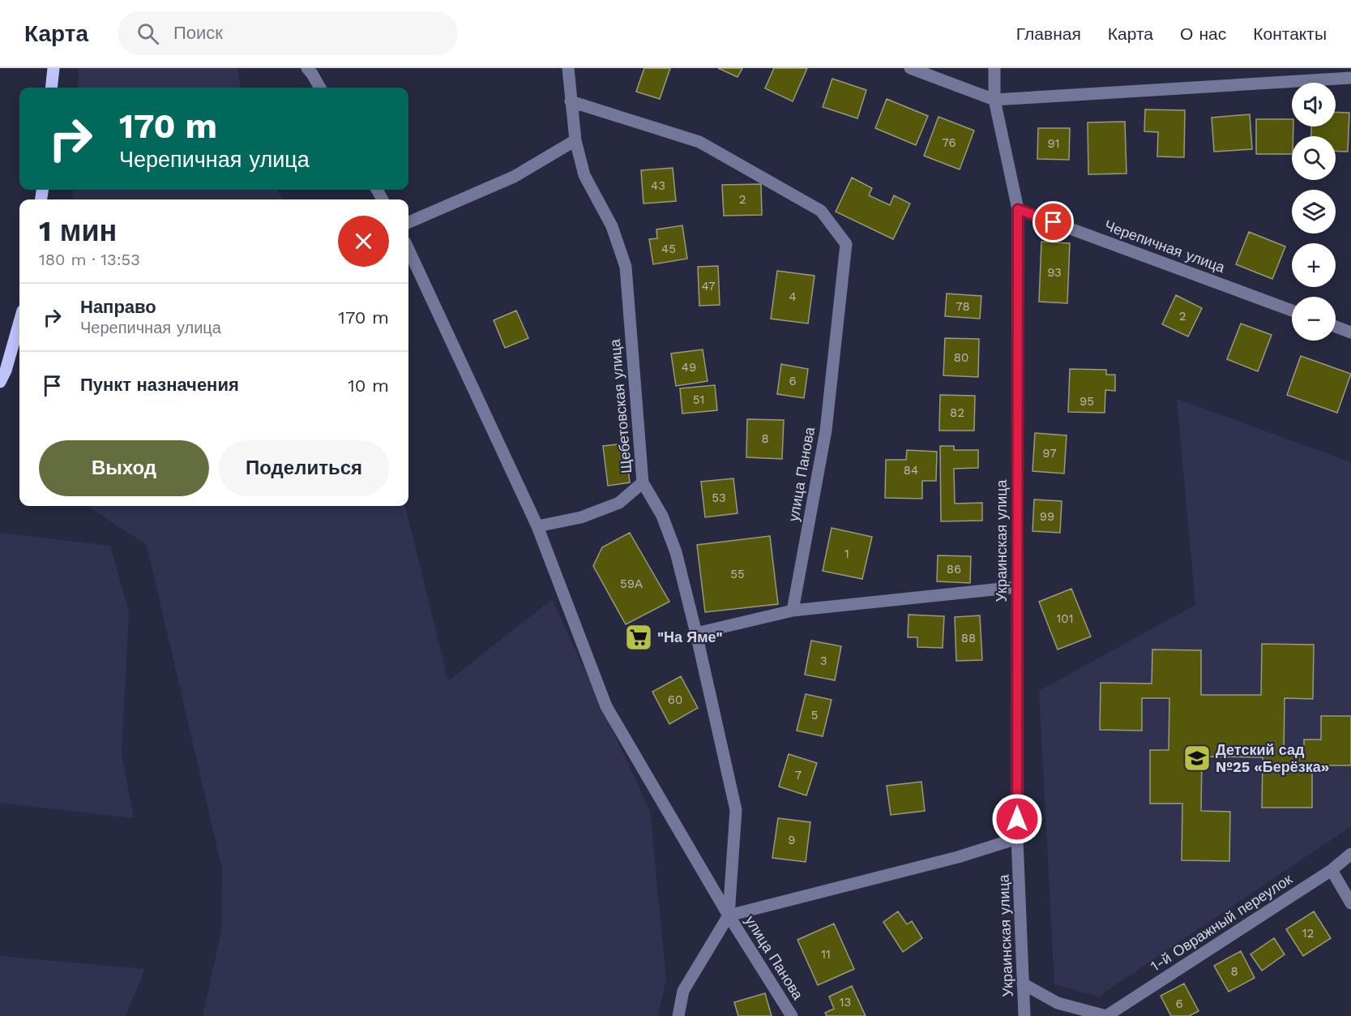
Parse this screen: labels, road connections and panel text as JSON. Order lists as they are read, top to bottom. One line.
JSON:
{"streets":{"street":["Черепичная улица","Щебетовская улица","улица Панова","Украинская улица","1-й Овражный переулок"]},"crossings":[["Черепичная улица","Украинская улица"],["Щебетовская улица","улица Панова"],["Украинская улица","1-й Овражный переулок"]],"places":{"supermarket":["\"На Яме\""],"school or university":["Детский сад №25 «Берёзка»"]},"house_numbers":["76","91","43","2","45","93","47","4","78","2","80","49","6","51","95","82","8","97","84","53","99","1","86","55","59А","101","88","3","60","5","7","9","12","11","8","13","6"],"page":{"header":"Карта","search":"Поиск","nav":["Главная","Карта","О нас","Контакты"],"map_buttons":["+","−"],"turn":["170 m","Черепичная улица"],"heading":["1 мин","180 m · 13:53"],"list":[{"name":"Направо","note":"Черепичная улица","value":"170 m"},{"name":"Пункт назначения","value":"10 m"}],"buttons":["Выход","Поделиться"]}}
